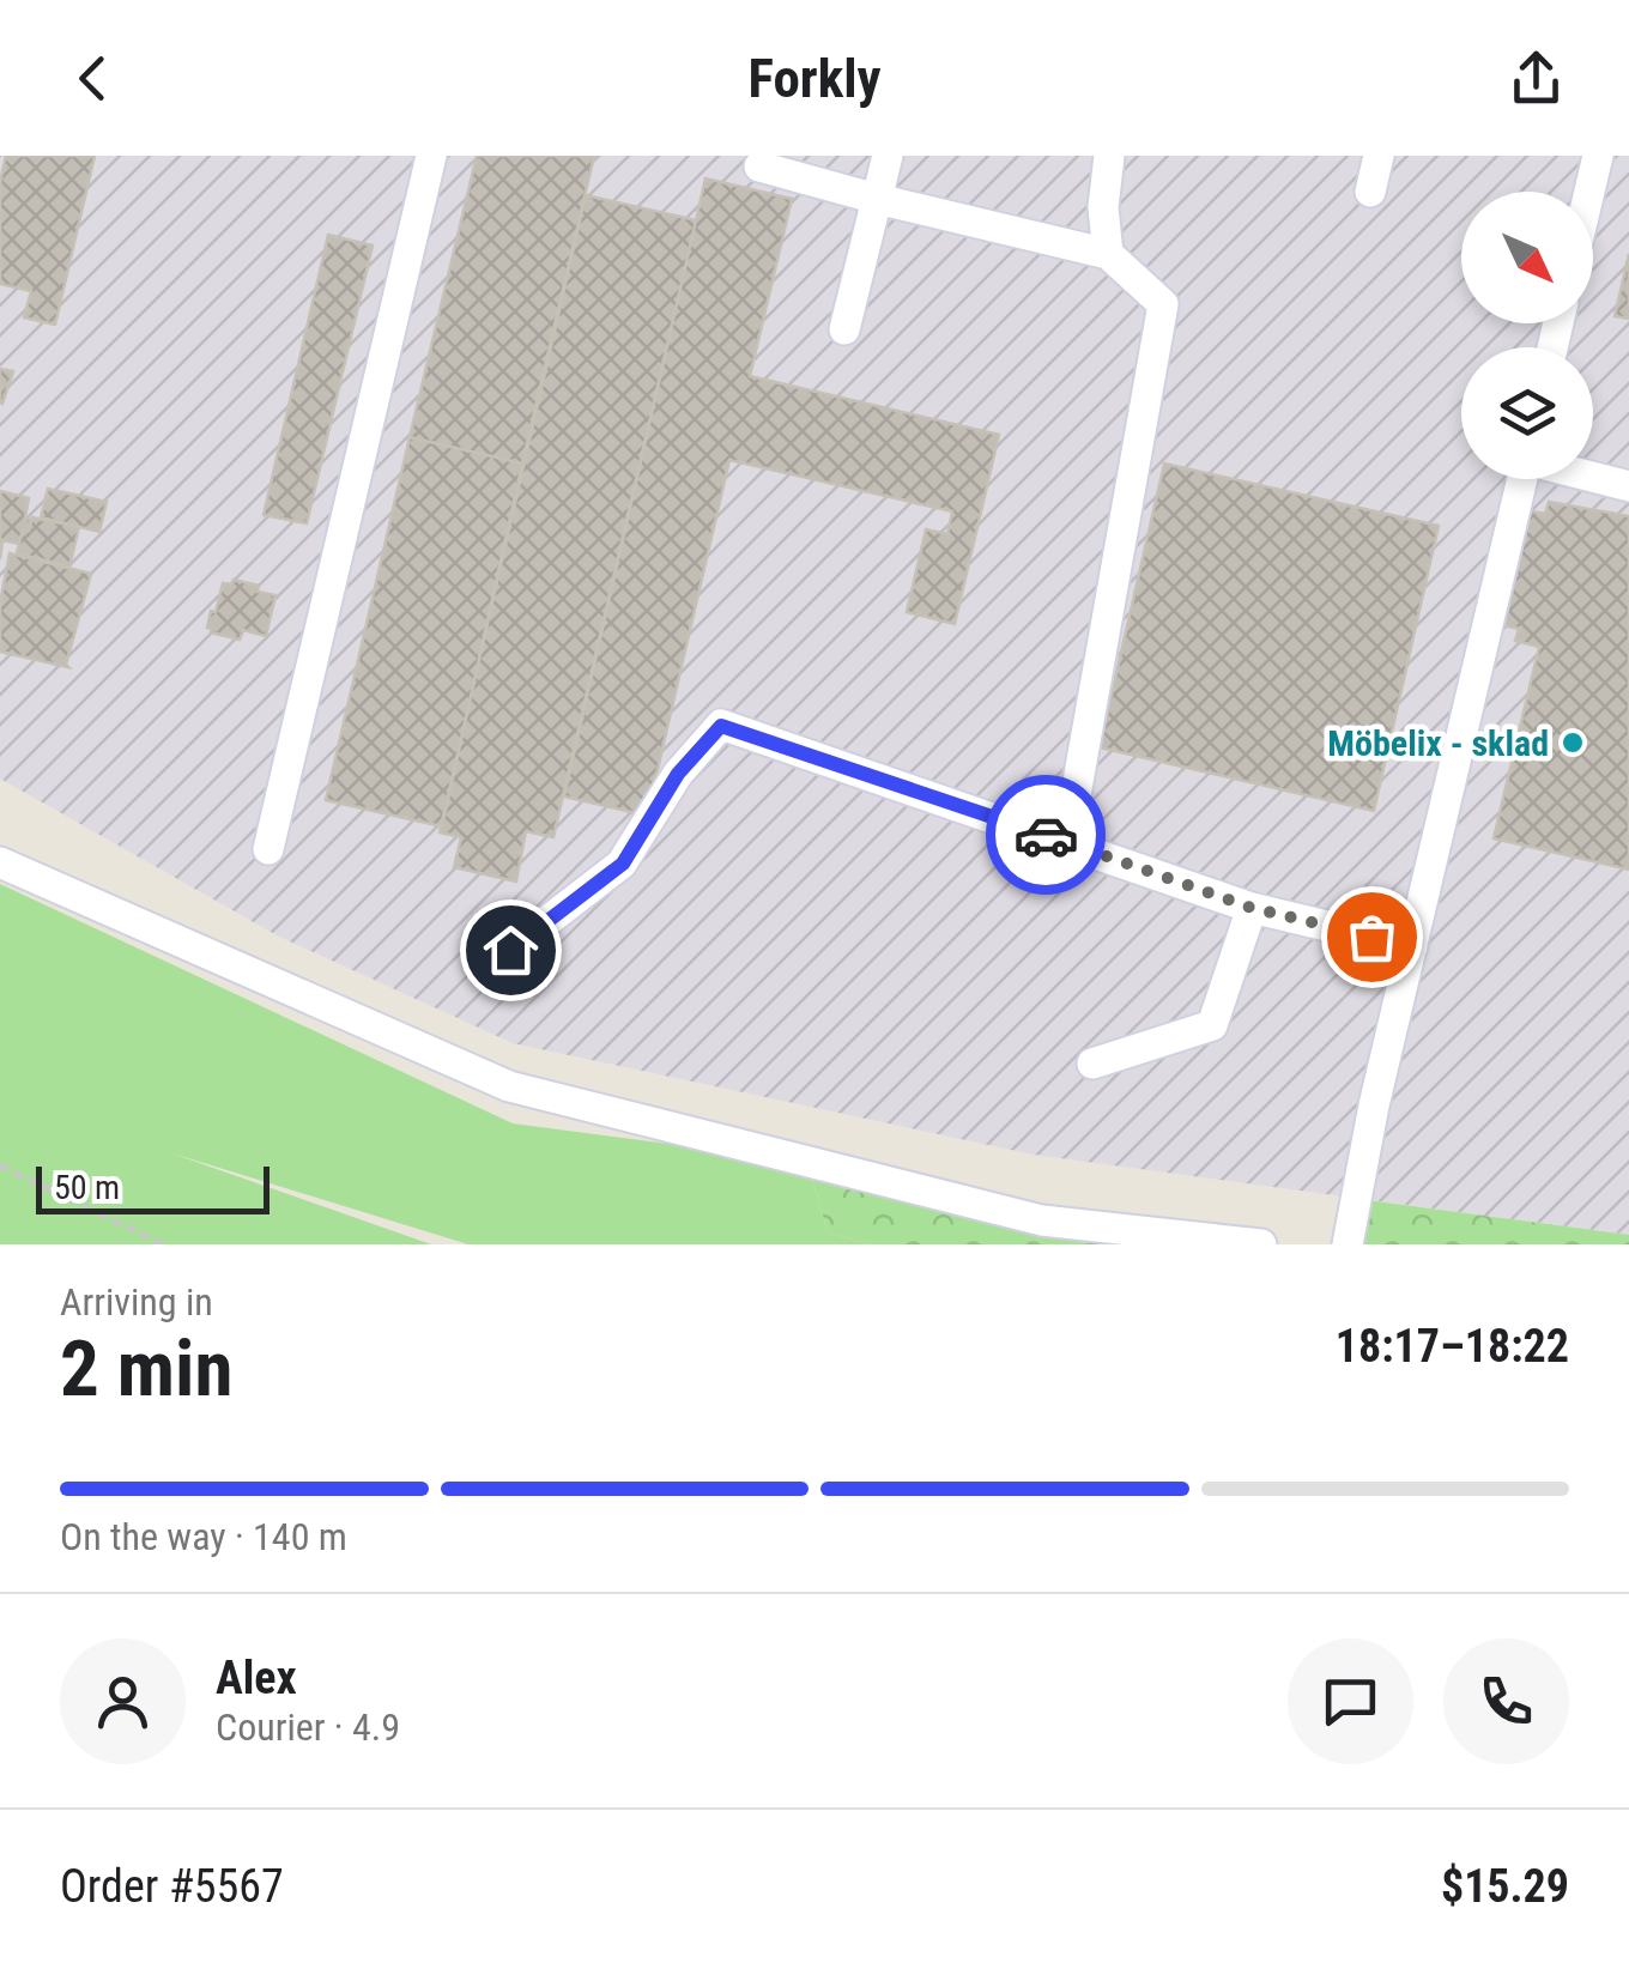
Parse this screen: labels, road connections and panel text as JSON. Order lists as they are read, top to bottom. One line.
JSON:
{"places":["Möbelix - sklad"],"scale_bar":"50 m","north":"bottom right","page":{"header":"Forkly","scale":"50 m","heading":["2 min","Arriving in","18:17–18:22"],"panel":["Alex","Courier · 4.9","Order #5567","$15.29"],"bar":"On the way · 140 m"}}
